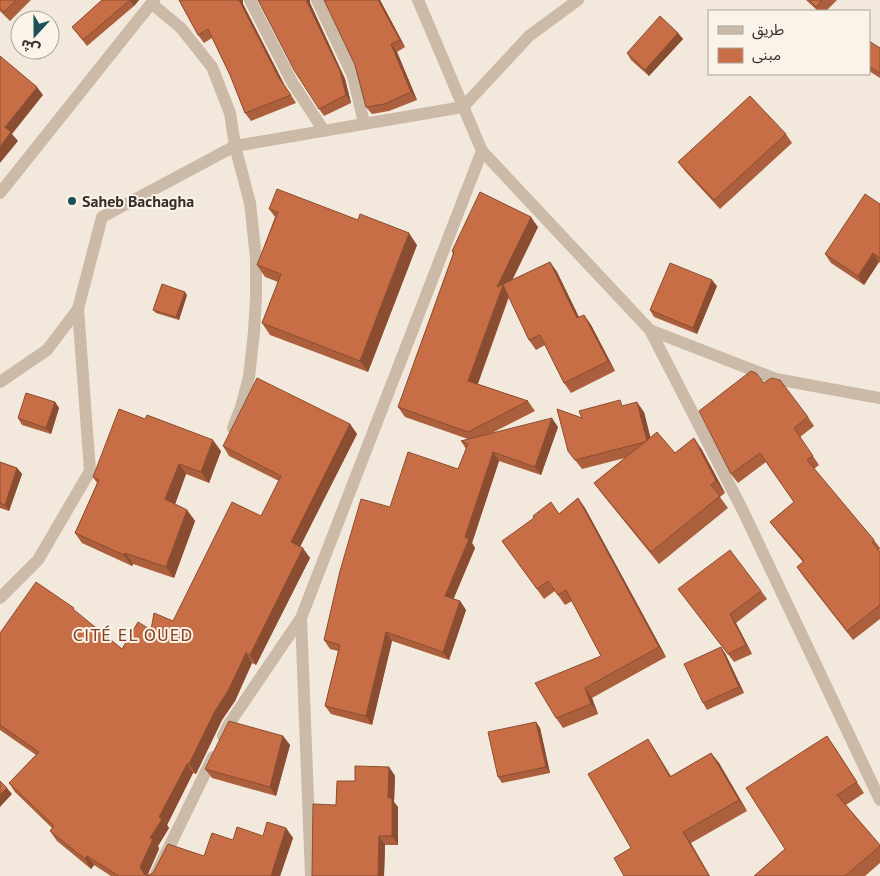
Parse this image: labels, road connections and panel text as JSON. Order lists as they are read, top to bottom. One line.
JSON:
{"districts":["CITÉ EL OUED"],"places":["Saheb Bachagha"],"legend":["طريق","مبنى"],"north":"bottom"}
